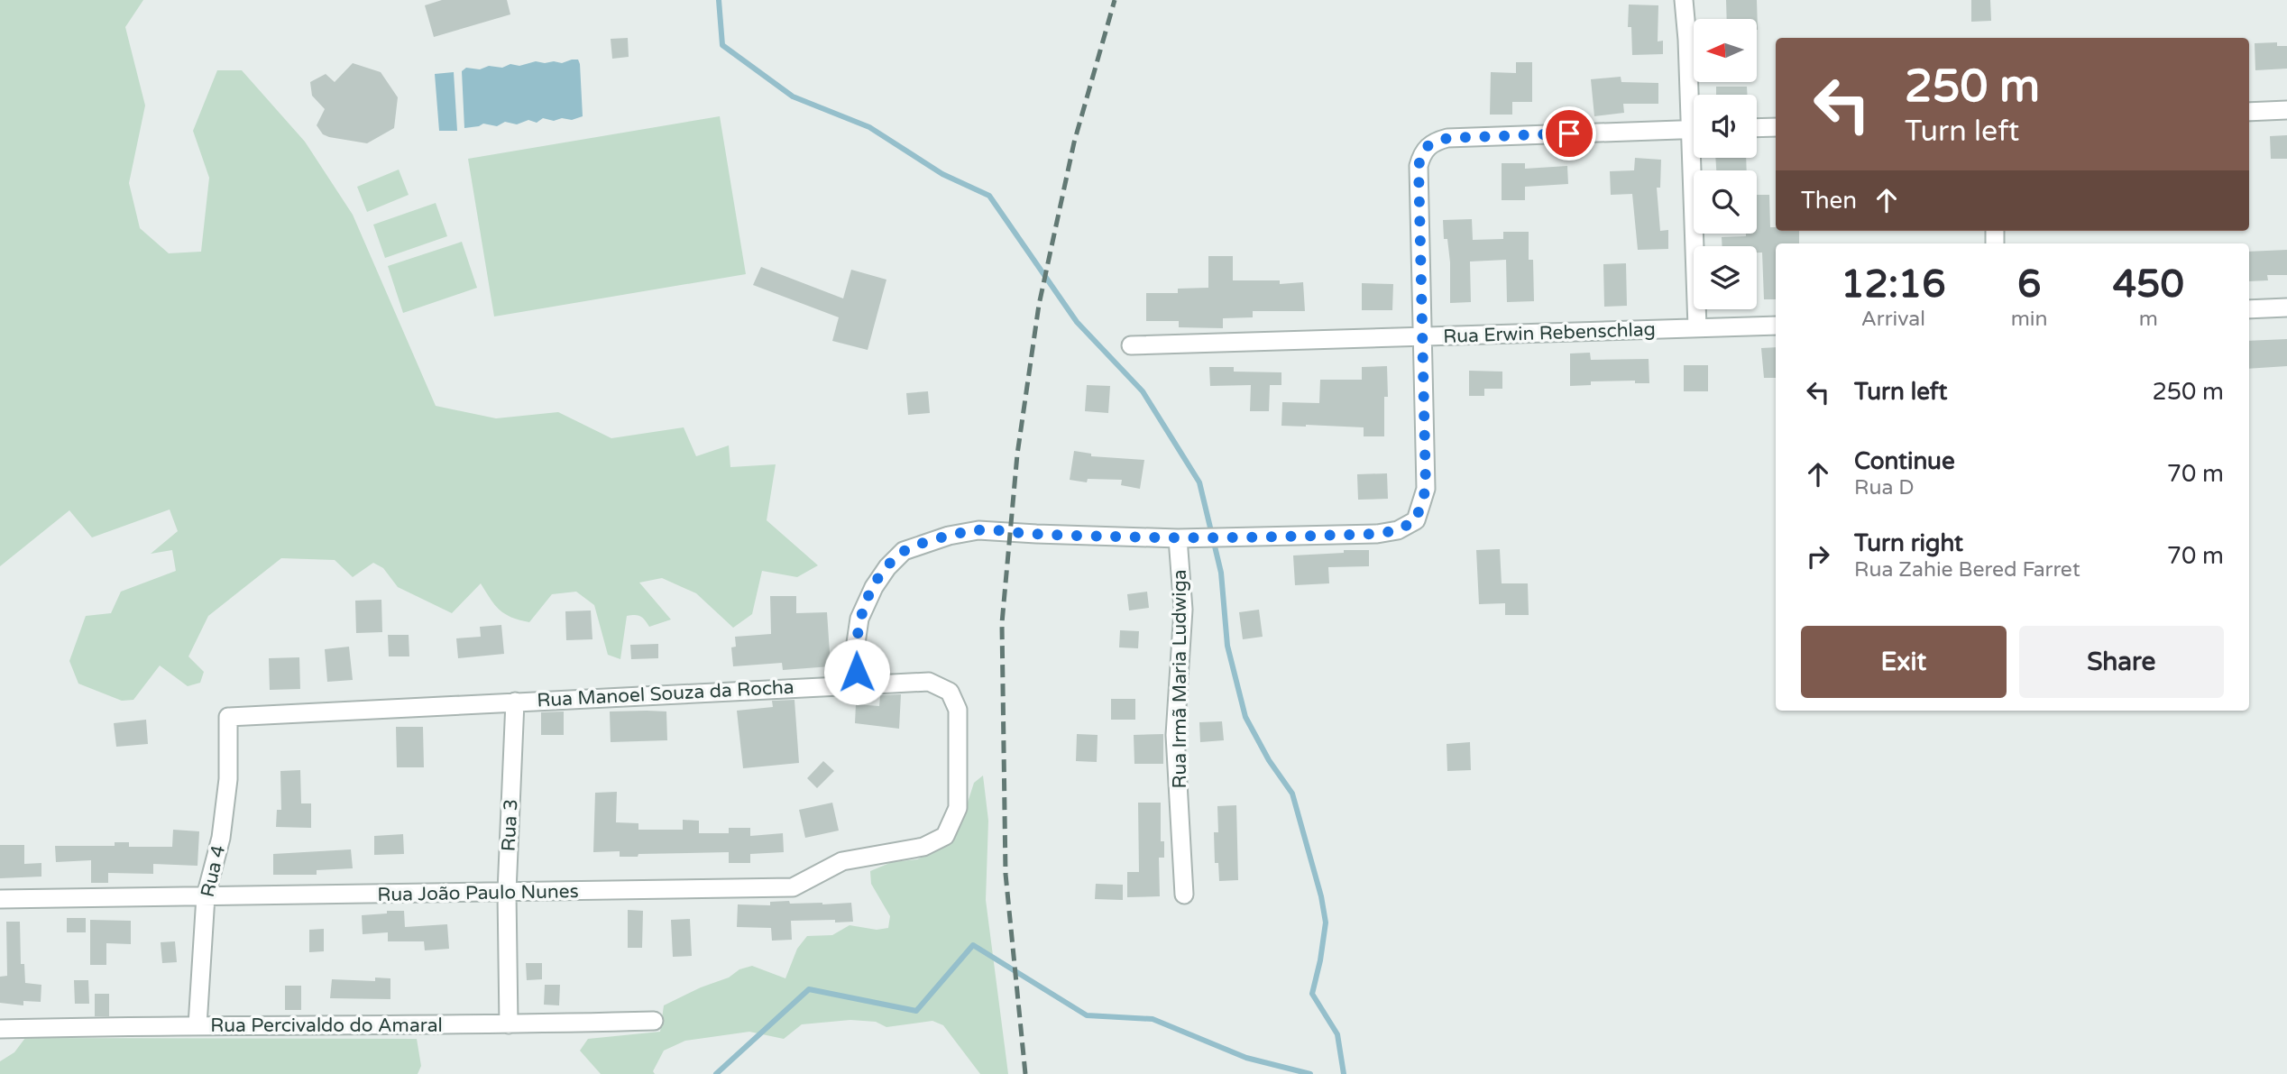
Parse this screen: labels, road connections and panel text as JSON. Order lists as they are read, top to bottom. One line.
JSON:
{"streets":{"street":["Rua Erwin Rebenschlag","Rua Irmã Maria Ludwiga","Rua Manoel Souza da Rocha","Rua 3","Rua 4","Rua João Paulo Nunes","Rua Percivaldo do Amaral"]},"crossings":[["Rua Manoel Souza da Rocha","Rua 3"],["Rua Manoel Souza da Rocha","Rua 4"],["Rua Manoel Souza da Rocha","Rua João Paulo Nunes"],["Rua 3","Rua João Paulo Nunes"],["Rua 3","Rua Percivaldo do Amaral"],["Rua 4","Rua João Paulo Nunes"],["Rua 4","Rua Percivaldo do Amaral"]],"north":"left","page":{"turn":["250 m","Turn left"],"then":"Then","eta":["12:16","Arrival","6","min","450","m"],"list":[{"name":"Turn left","value":"250 m"},{"name":"Continue","note":"Rua D","value":"70 m"},{"name":"Turn right","note":"Rua Zahie Bered Farret","value":"70 m"}],"buttons":["Exit","Share"]}}
